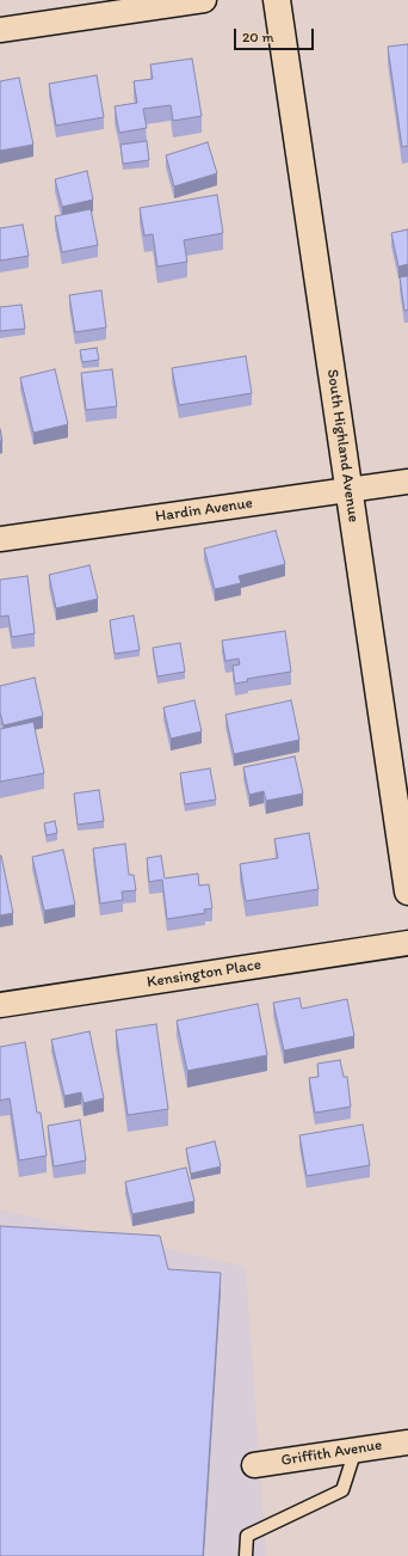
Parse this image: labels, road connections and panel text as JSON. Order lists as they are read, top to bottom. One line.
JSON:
{"streets":{"street":["South Highland Avenue","Hardin Avenue","Kensington Place","Griffith Avenue"]},"crossings":[["South Highland Avenue","Hardin Avenue"]],"scale_bar":"20 m"}
